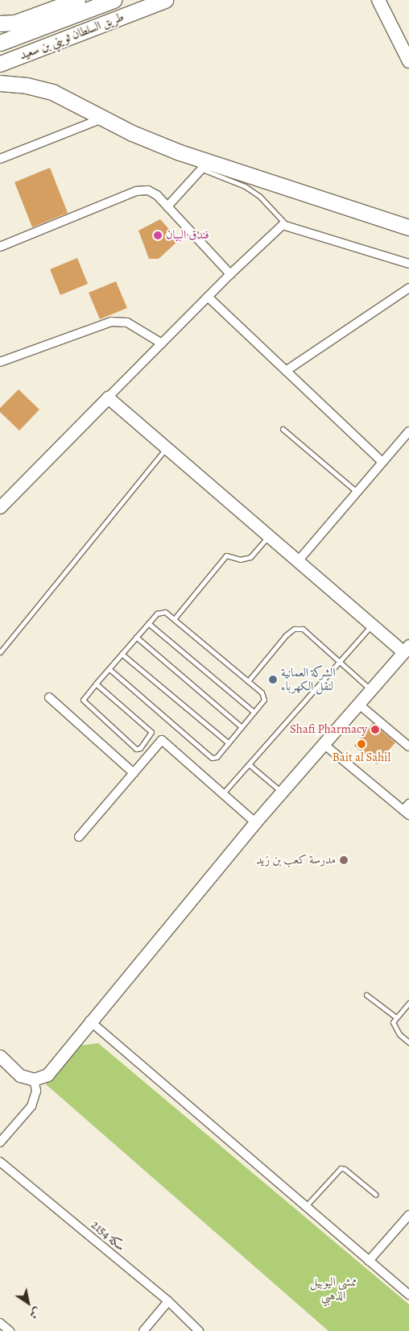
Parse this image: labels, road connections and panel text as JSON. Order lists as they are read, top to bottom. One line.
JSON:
{"streets":{"highway":["طريق السلطان ثويني بن سعيد"],"street":["سكة 2154"]},"parks":["ممشى اليوبيل الذهبي"],"places":["فندق البيان","الشرکة العمانیة لنقل الکهرباء","Shafi Pharmacy","Bait al Sahil","مدرسة كعب بن زيد"],"north":"bottom right"}
